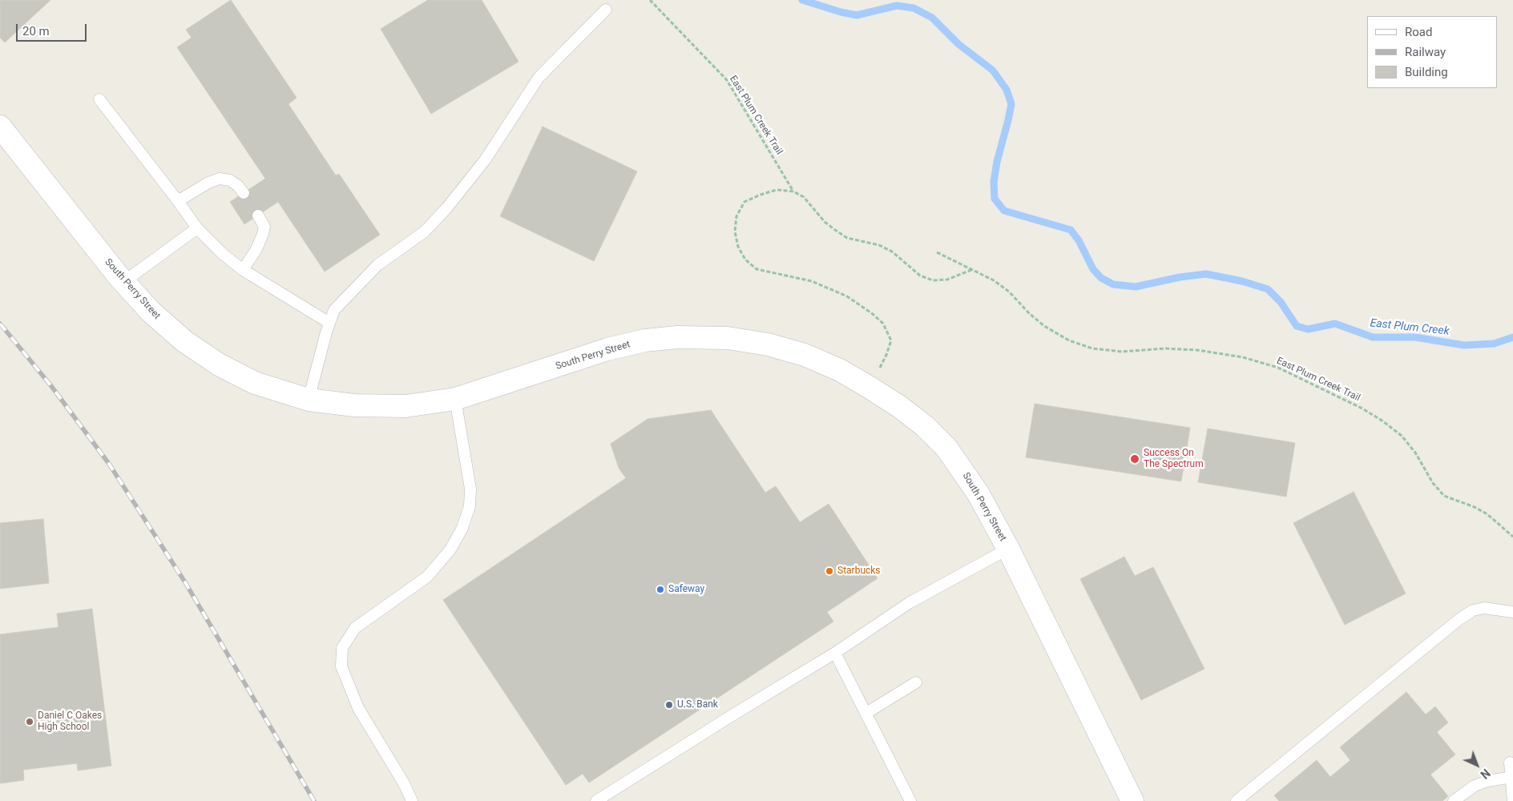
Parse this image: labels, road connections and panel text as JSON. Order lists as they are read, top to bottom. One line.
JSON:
{"streets":{"street":["South Perry Street"],"path":["East Plum Creek Trail"]},"water":["East Plum Creek"],"places":["Success On The Spectrum","Starbucks","Safeway","U.S. Bank","Daniel C Oakes High School"],"legend":["Road","Railway","Building"],"scale_bar":"20 m","north":"bottom right"}
